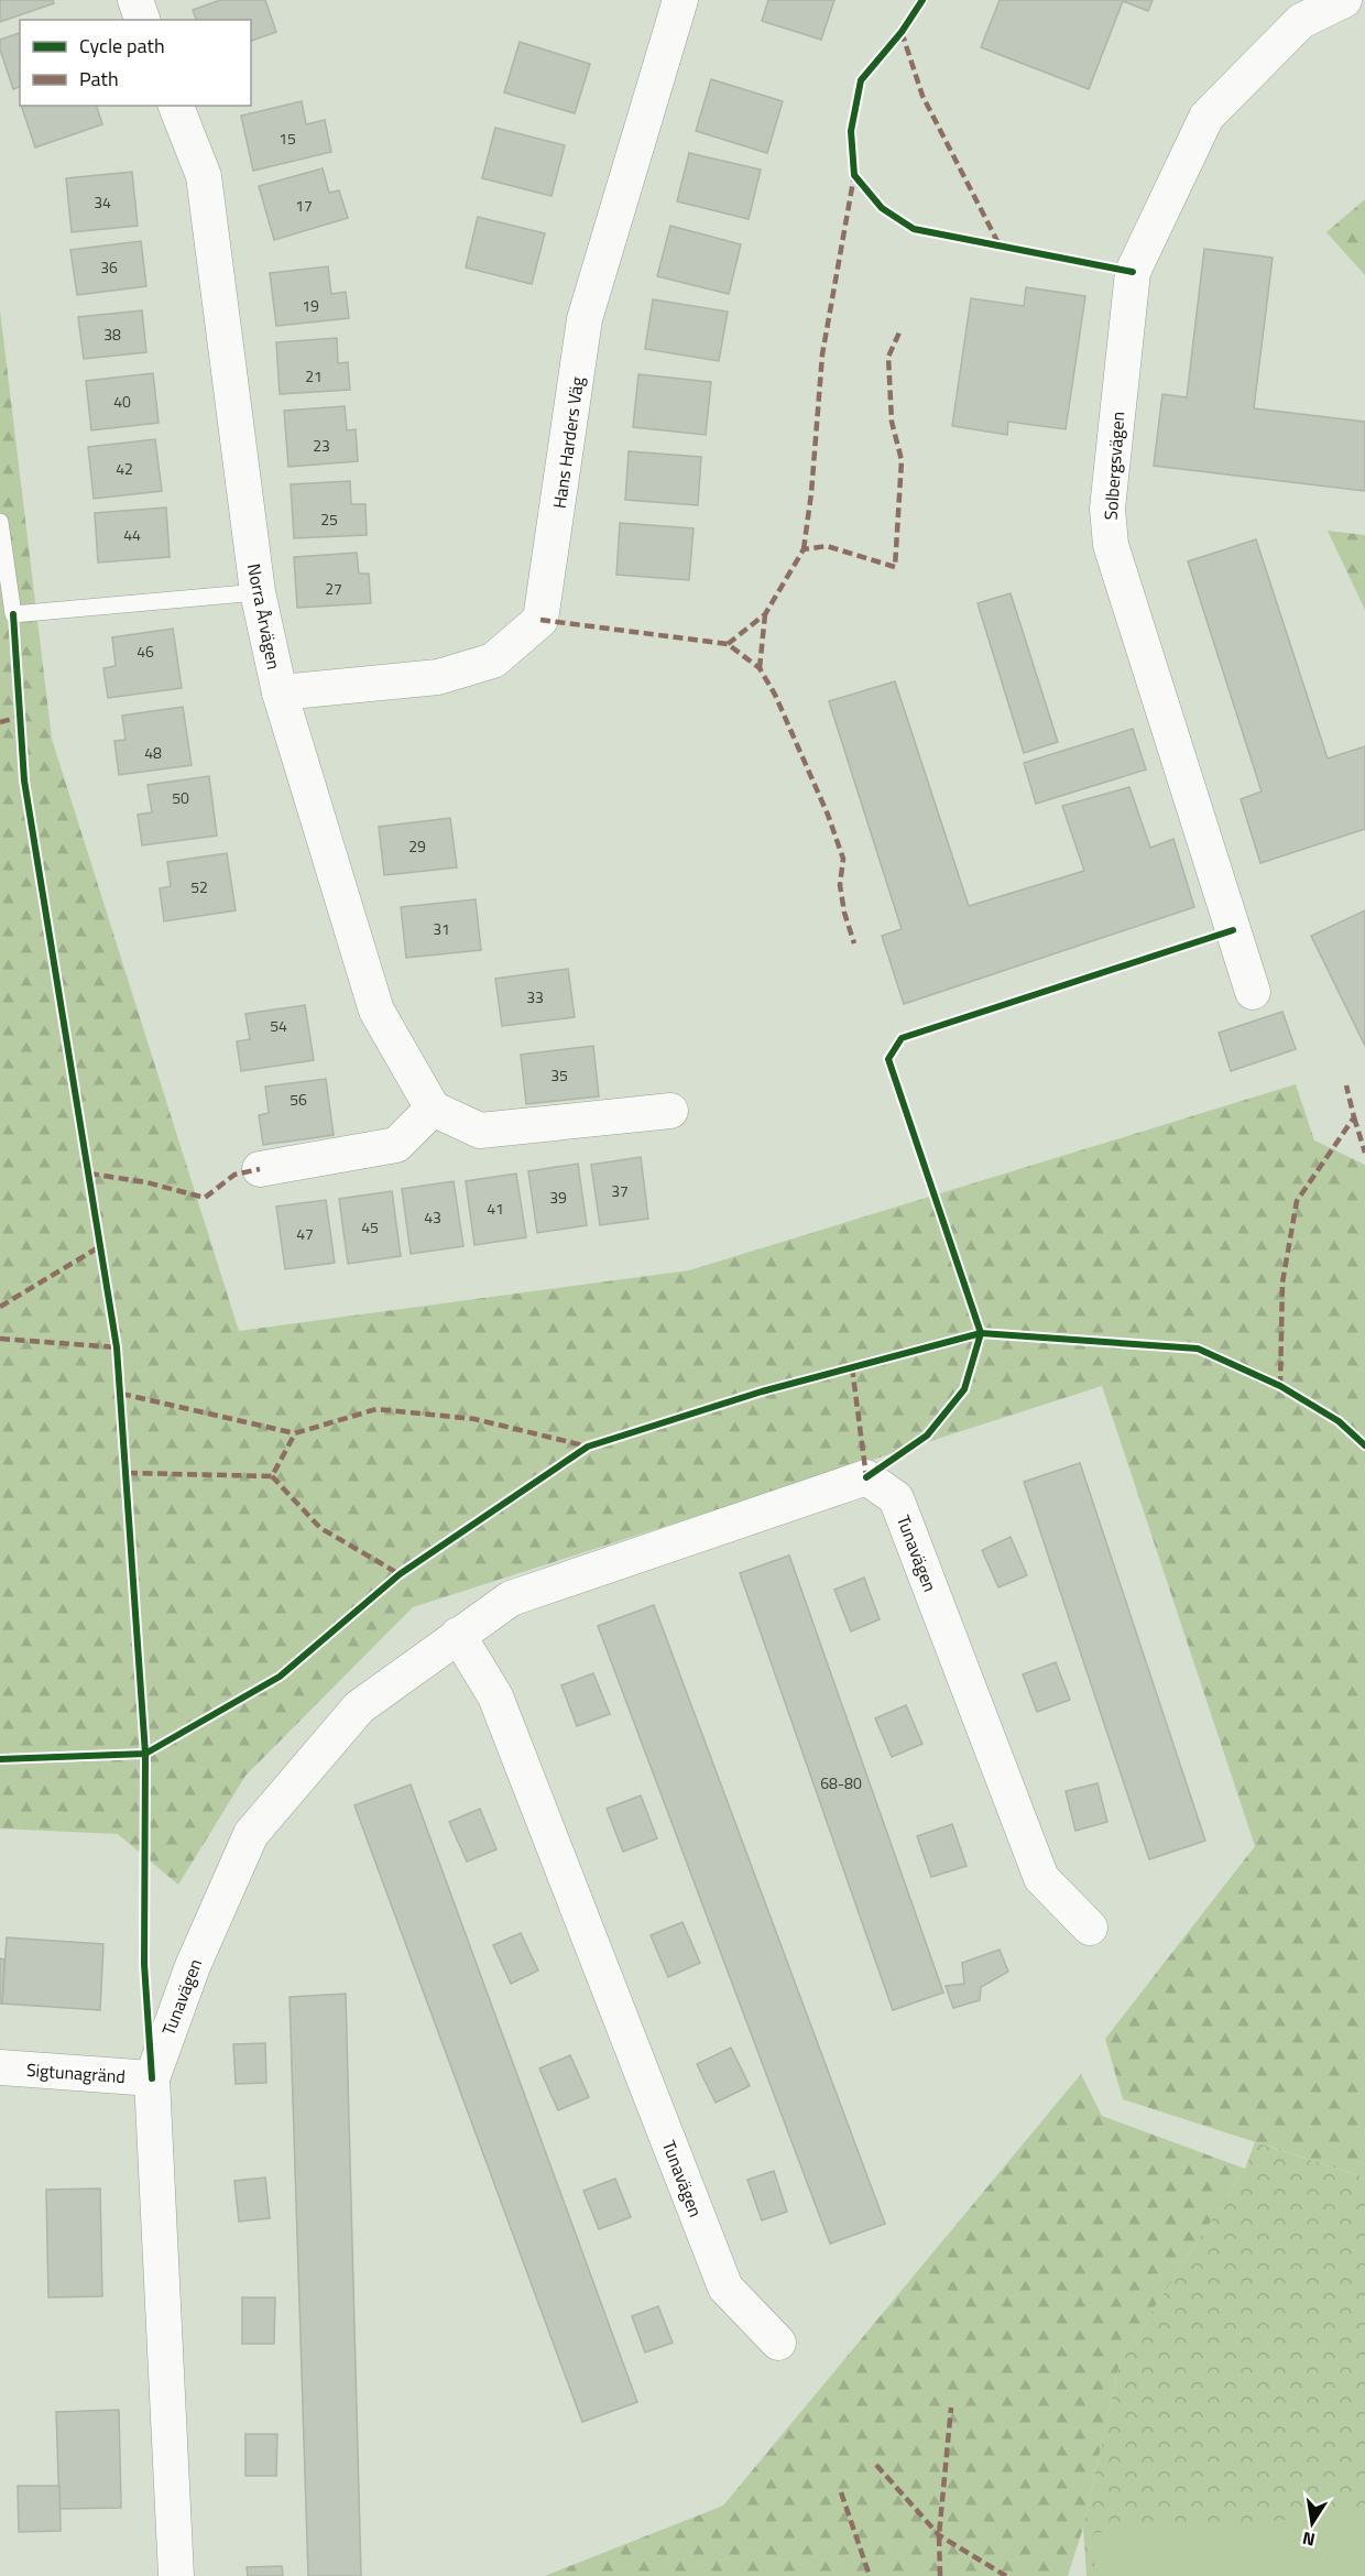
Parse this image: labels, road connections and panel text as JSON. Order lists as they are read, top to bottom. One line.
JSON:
{"streets":{"street":["Hans Harders Väg","Solbergsvägen","Norra Årvägen","Tunavägen","Sigtunagränd"]},"crossings":[["Hans Harders Väg","Norra Årvägen"],["Tunavägen","Sigtunagränd"]],"house_numbers":["15","34","17","36","19","38","21","40","23","42","25","44","27","46","48","50","29","52","31","33","54","35","56","37","39","41","43","45","47","68-80"],"legend":["Cycle path","Path"],"north":"bottom"}
